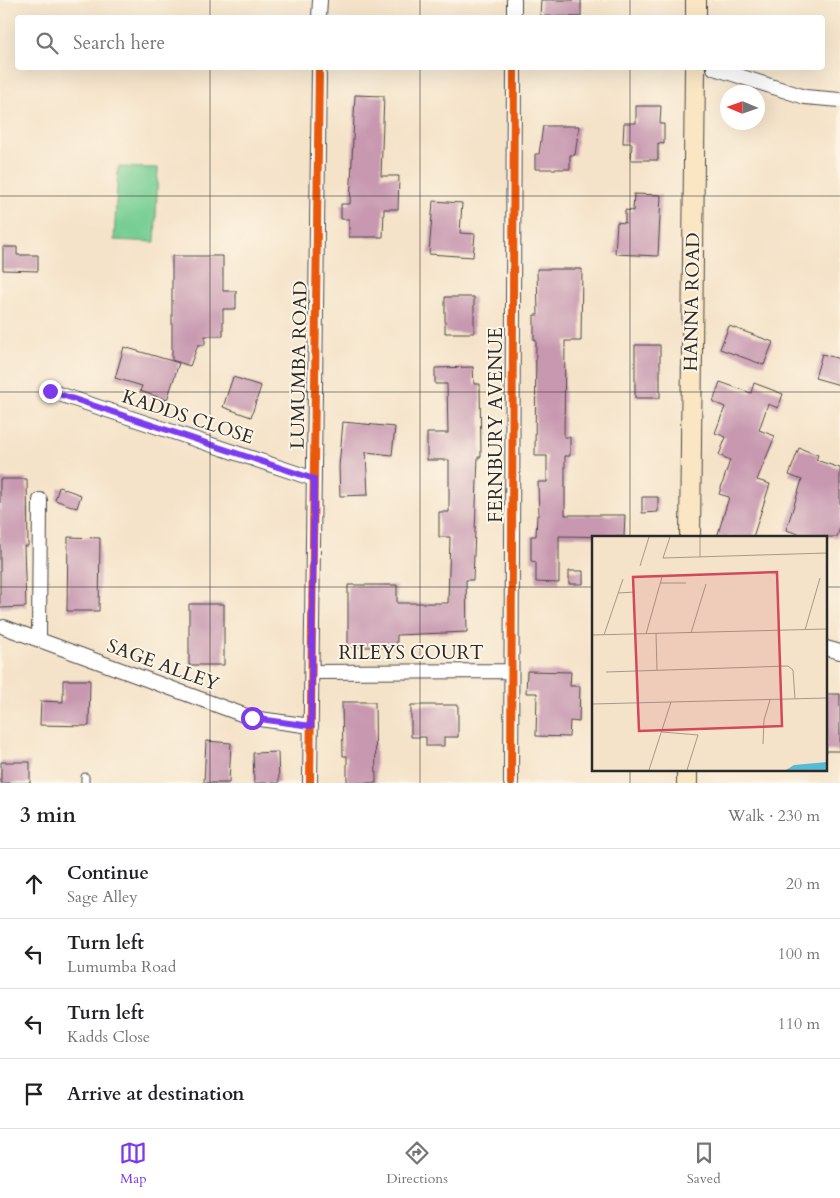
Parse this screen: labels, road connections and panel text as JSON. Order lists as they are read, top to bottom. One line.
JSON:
{"streets":{"street":["HANNA ROAD","LUMUMBA ROAD","KADDS CLOSE","FERNBURY AVENUE","RILEYS COURT","SAGE ALLEY"]},"crossings":[["LUMUMBA ROAD","KADDS CLOSE"],["LUMUMBA ROAD","RILEYS COURT"],["LUMUMBA ROAD","SAGE ALLEY"],["FERNBURY AVENUE","RILEYS COURT"]],"north":"left","page":{"search":"Search here","heading":["3 min","Walk · 230 m"],"list":[["Continue","Sage Alley","20 m"],["Turn left","Lumumba Road","100 m"],["Turn left","Kadds Close","110 m"],"Arrive at destination"],"nav":["Map","Directions","Saved"]}}
